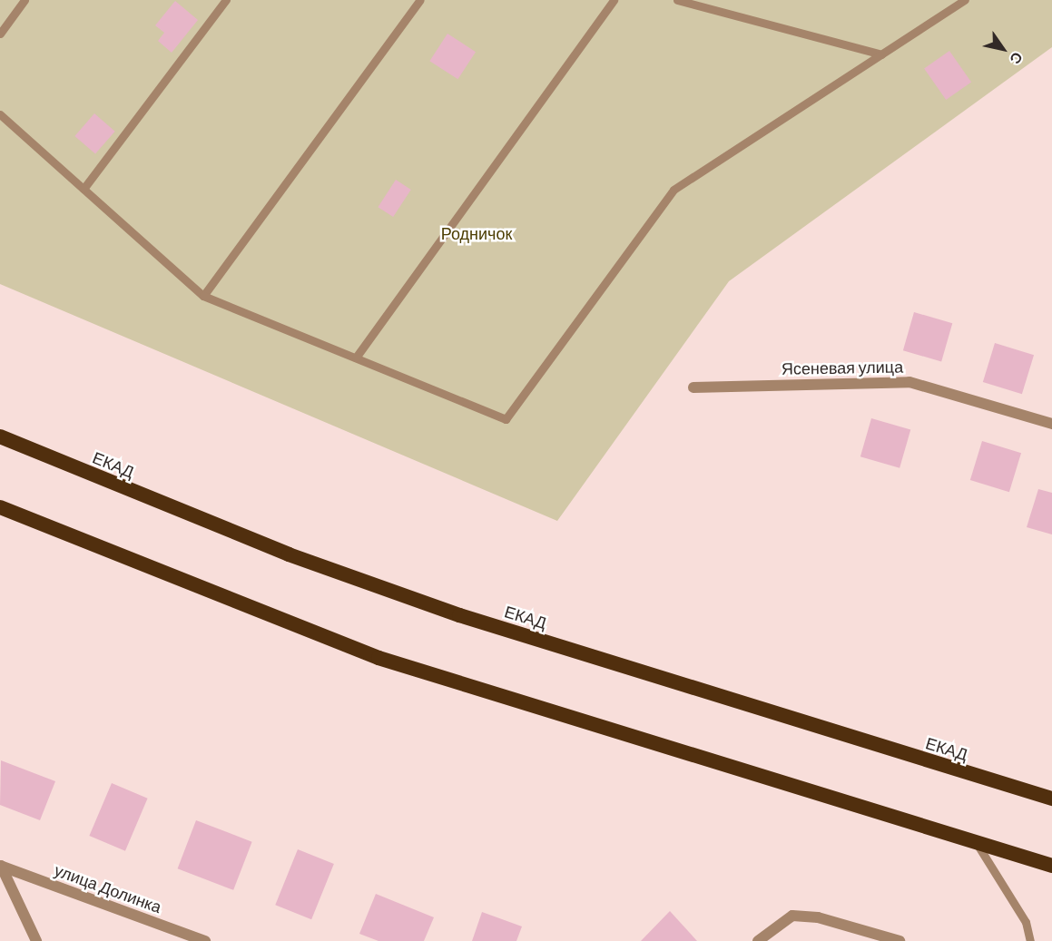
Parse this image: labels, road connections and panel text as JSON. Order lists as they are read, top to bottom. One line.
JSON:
{"streets":{"highway":["ЕКАД"],"street":["Ясеневая улица","улица Долинка"]},"parks":["Родничок"],"north":"bottom right"}
